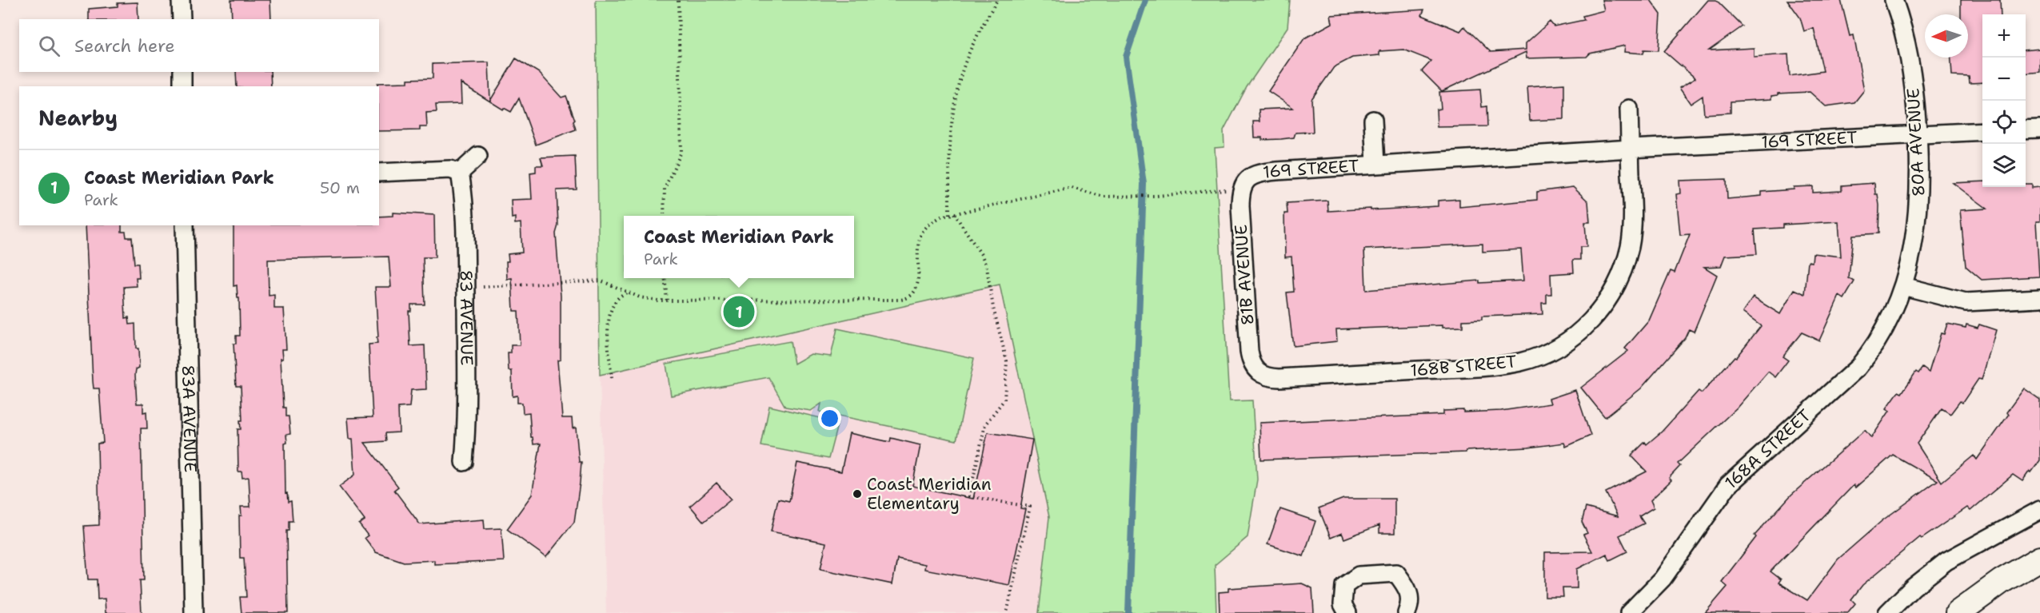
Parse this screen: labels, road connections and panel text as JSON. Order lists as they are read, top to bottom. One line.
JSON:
{"streets":{"street":["169 STREET","80A AVENUE","81B AVENUE","83 AVENUE","168B STREET","83A AVENUE","168A STREET"]},"crossings":[["169 STREET","80A AVENUE"],["169 STREET","81B AVENUE"],["169 STREET","168B STREET"],["80A AVENUE","168A STREET"],["81B AVENUE","168B STREET"]],"places":["Coast Meridian Elementary"],"north":"left","page":{"map_buttons":["+","−"],"search":"Search here","heading":"Nearby","list":[{"mark":"1","name":"Coast Meridian Park","note":"Park","value":"50 m"}],"popup":["Coast Meridian Park","Park"],"pins":"1"}}
